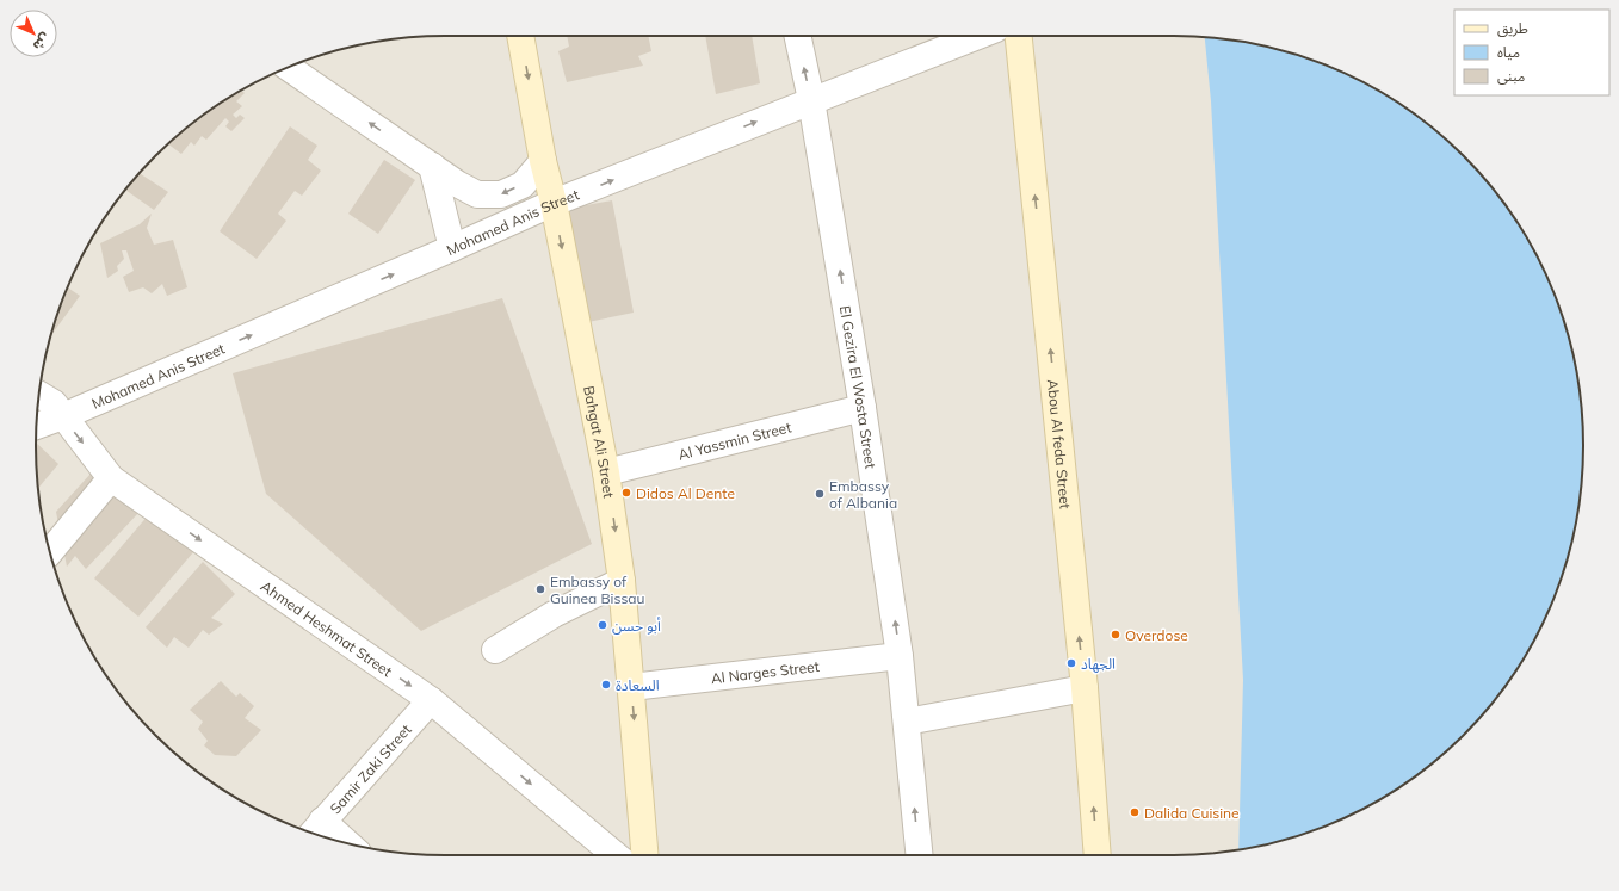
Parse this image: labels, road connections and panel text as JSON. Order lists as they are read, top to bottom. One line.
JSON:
{"streets":{"street":["Mohamed Anis Street","El Gezira El Wosta Street","Al Yassmin Street","Bahgat Ali Street","Abou Al feda Street","Ahmed Heshmat Street","Al Narges Street","Samir Zaki Street"]},"crossings":[["Mohamed Anis Street","El Gezira El Wosta Street"],["Mohamed Anis Street","Bahgat Ali Street"],["Mohamed Anis Street","Ahmed Heshmat Street"],["El Gezira El Wosta Street","Al Yassmin Street"],["El Gezira El Wosta Street","Al Narges Street"],["Al Yassmin Street","Bahgat Ali Street"],["Bahgat Ali Street","Al Narges Street"],["Ahmed Heshmat Street","Samir Zaki Street"]],"one_way":["Mohamed Anis Street","El Gezira El Wosta Street","Bahgat Ali Street","Abou Al feda Street","Ahmed Heshmat Street"],"places":["Didos Al Dente","Embassy of Albania","Embassy of Guinea Bissau","أبو حسن","Overdose","الجهاد","السعادة","Dalida Cuisine"],"legend":["طريق","مياه","مبنى"],"north":"bottom right"}
